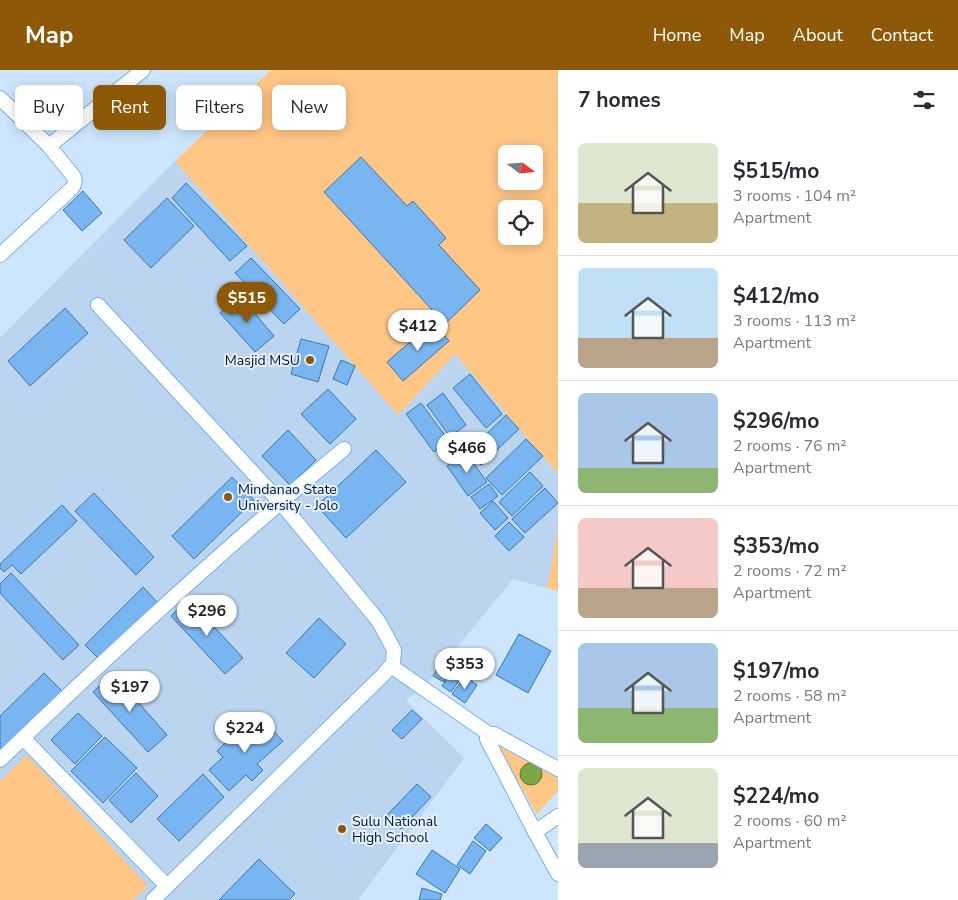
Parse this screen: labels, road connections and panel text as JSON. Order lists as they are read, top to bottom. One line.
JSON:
{"places":["Masjid MSU","Mindanao State University - Jolo","Sulu National High School"],"north":"right","page":{"header":"Map","nav":["Home","Map","About","Contact"],"heading":"7 homes","chip":["Buy","Rent","Filters","New"],"list":[{"name":"$515/mo","note":"3 rooms · 104 m² · Apartment"},{"name":"$412/mo","note":"3 rooms · 113 m² · Apartment"},{"name":"$296/mo","note":"2 rooms · 76 m² · Apartment"},{"name":"$353/mo","note":"2 rooms · 72 m² · Apartment"},{"name":"$197/mo","note":"2 rooms · 58 m² · Apartment"},{"name":"$224/mo","note":"2 rooms · 60 m² · Apartment"}],"price":["$515","$412","$466","$296","$353","$197","$224"]}}
